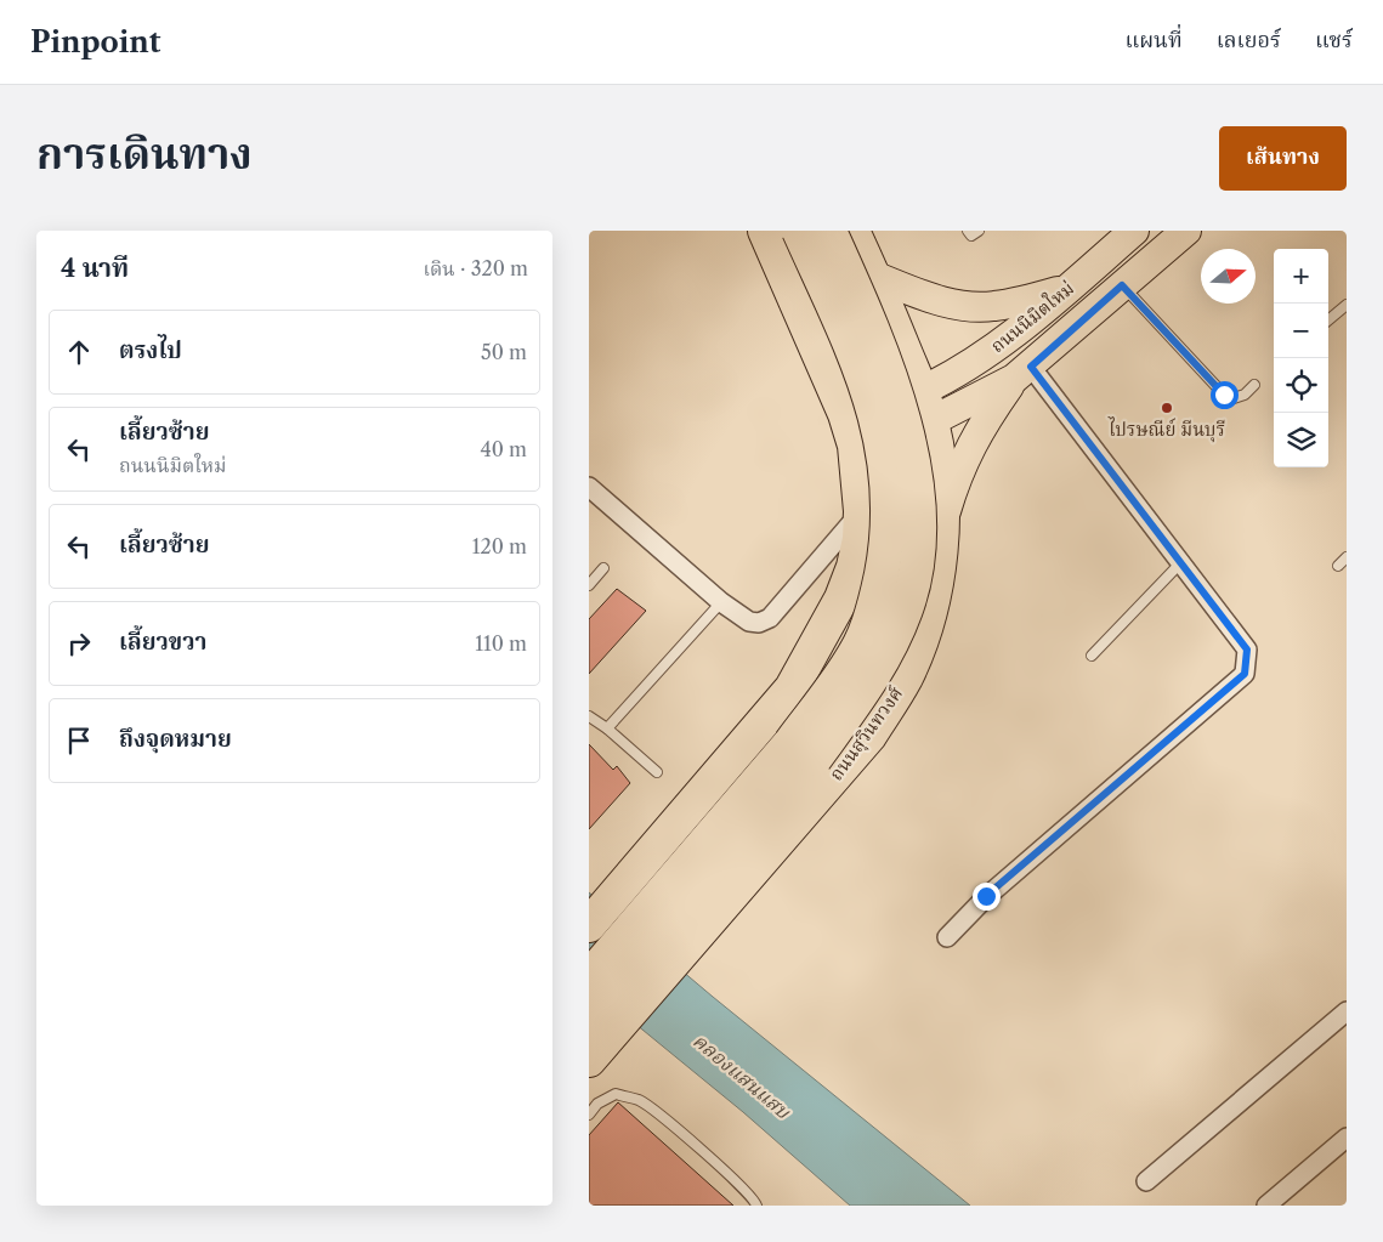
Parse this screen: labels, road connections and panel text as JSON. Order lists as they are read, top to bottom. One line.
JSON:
{"streets":{"highway":["ถนนสุวินทวงศ์"],"main road":["ถนนนิมิตใหม่"]},"crossings":[["ถนนนิมิตใหม่","ถนนสุวินทวงศ์"]],"water":["คลองแสนแสบ"],"places":["ไปรษณีย์ มีนบุรี"],"north":"right","page":{"header":"Pinpoint","nav":["แผนที่","เลเยอร์","แชร์"],"title":"การเดินทาง","buttons":"เส้นทาง","heading":["4 นาที","เดิน · 320 m"],"map_buttons":["+","−"],"list":[["ตรงไป","50 m"],["เลี้ยวซ้าย","ถนนนิมิตใหม่","40 m"],["เลี้ยวซ้าย","120 m"],["เลี้ยวขวา","110 m"],"ถึงจุดหมาย"]}}
